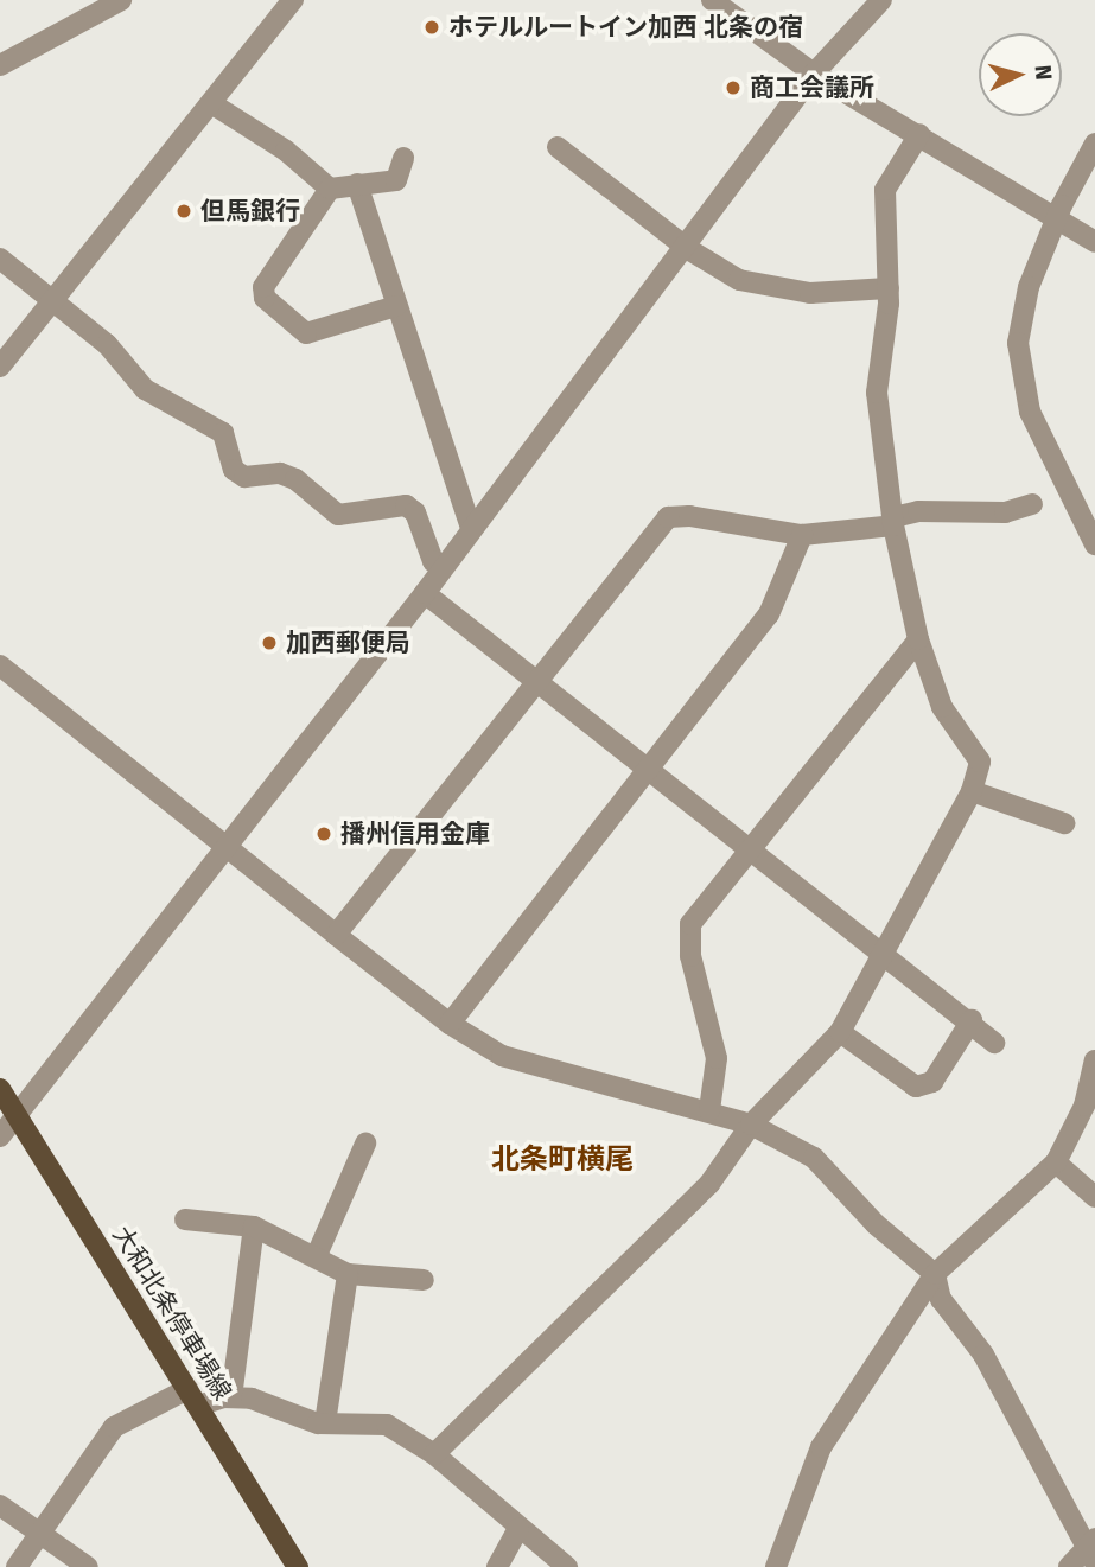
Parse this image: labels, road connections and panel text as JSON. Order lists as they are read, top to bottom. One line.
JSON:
{"streets":{"main road":["大和北条停車場線"]},"districts":["北条町横尾"],"places":["ホテルルートイン加西 北条の宿","商工会議所","但馬銀行","加西郵便局","播州信用金庫"],"north":"right"}
